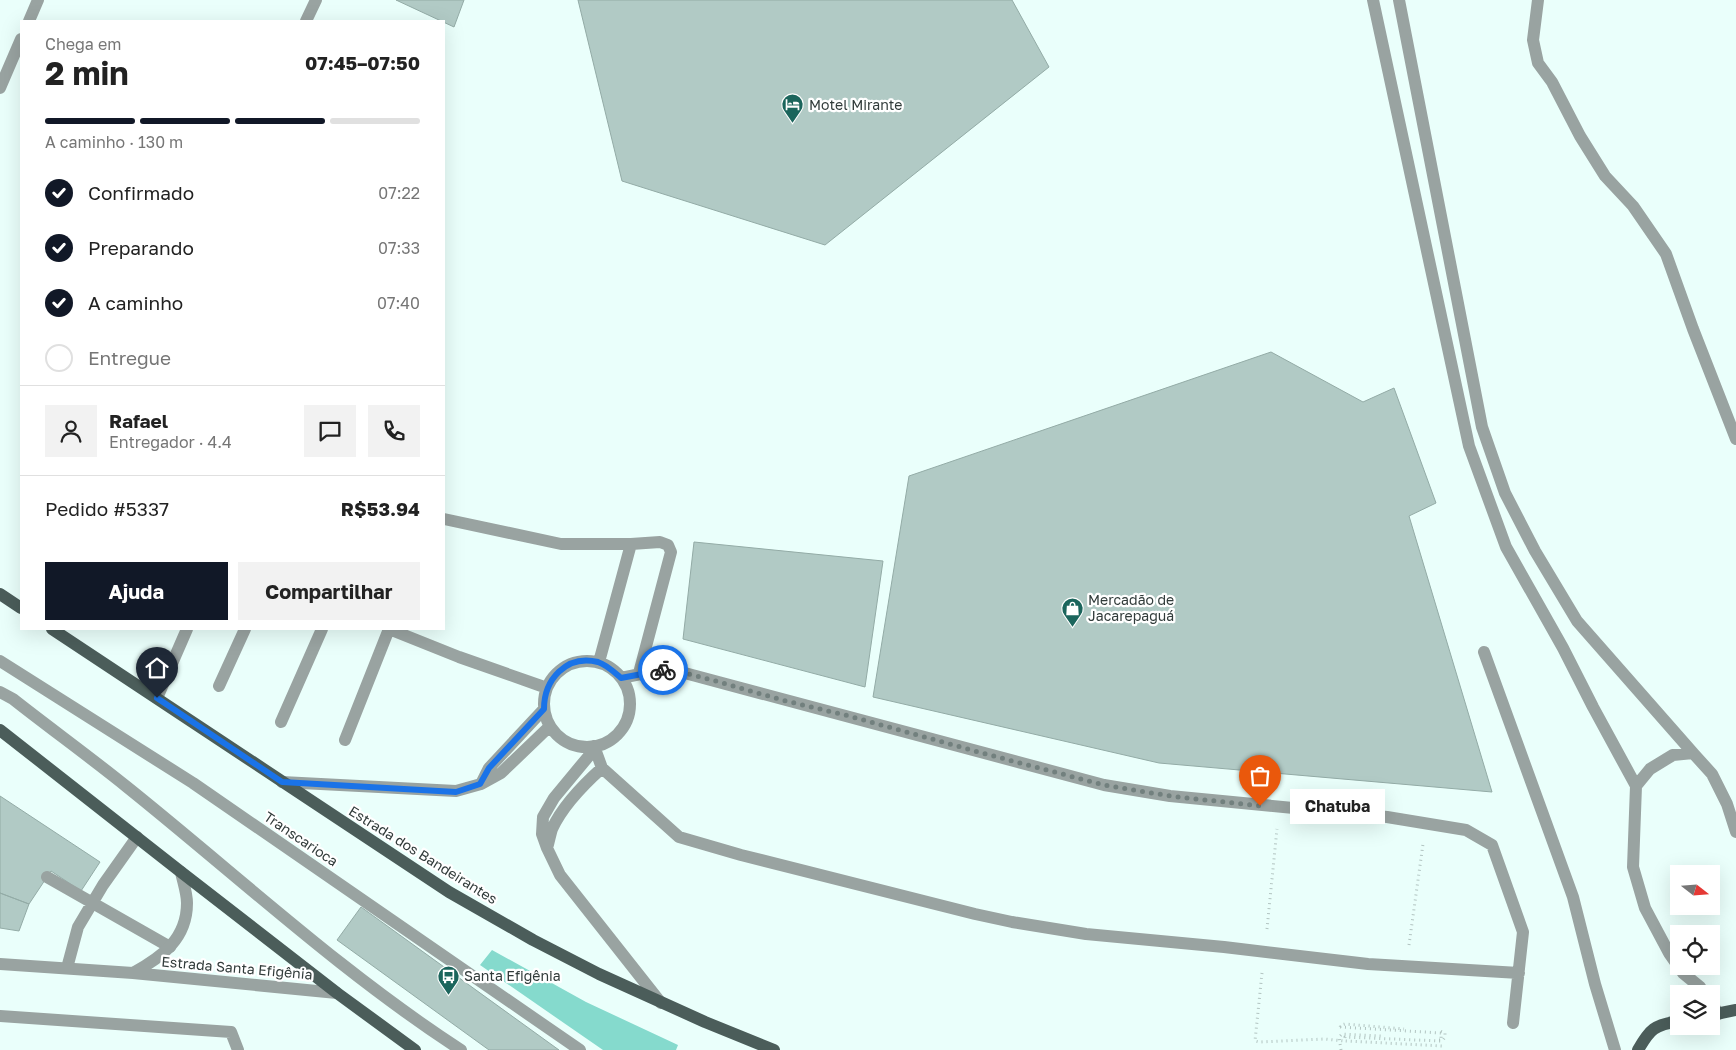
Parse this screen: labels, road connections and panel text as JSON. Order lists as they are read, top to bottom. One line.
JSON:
{"streets":{"main road":["Estrada dos Bandeirantes"],"street":["Transcarioca","Estrada Santa Efigênia"]},"places":{"hotel":["Motel Mirante"],"shop":["Mercadão de Jacarepaguá"],"other":["Chatuba"],"bus stop":["Santa Efigênia"]},"north":"right","page":{"heading":["2 min","Chega em","07:45–07:50"],"panel":["Rafael","Entregador · 4.4","Pedido #5337","R$53.94"],"bar":"A caminho · 130 m","list":[["Confirmado","07:22"],["Preparando","07:33"],["A caminho","07:40"],"Entregue"],"buttons":["Ajuda","Compartilhar"],"bubble":"Chatuba"}}
